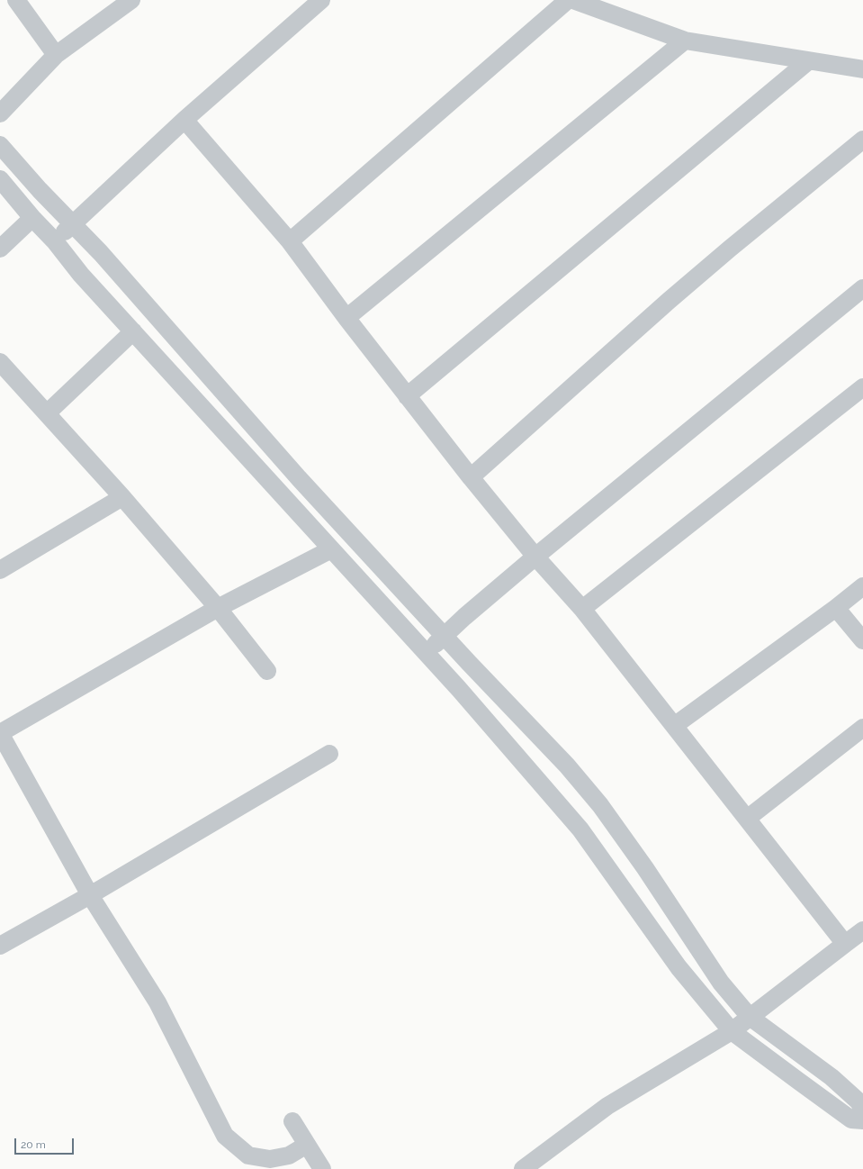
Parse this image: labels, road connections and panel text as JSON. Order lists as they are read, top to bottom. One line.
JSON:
{"scale_bar":"20 m"}
